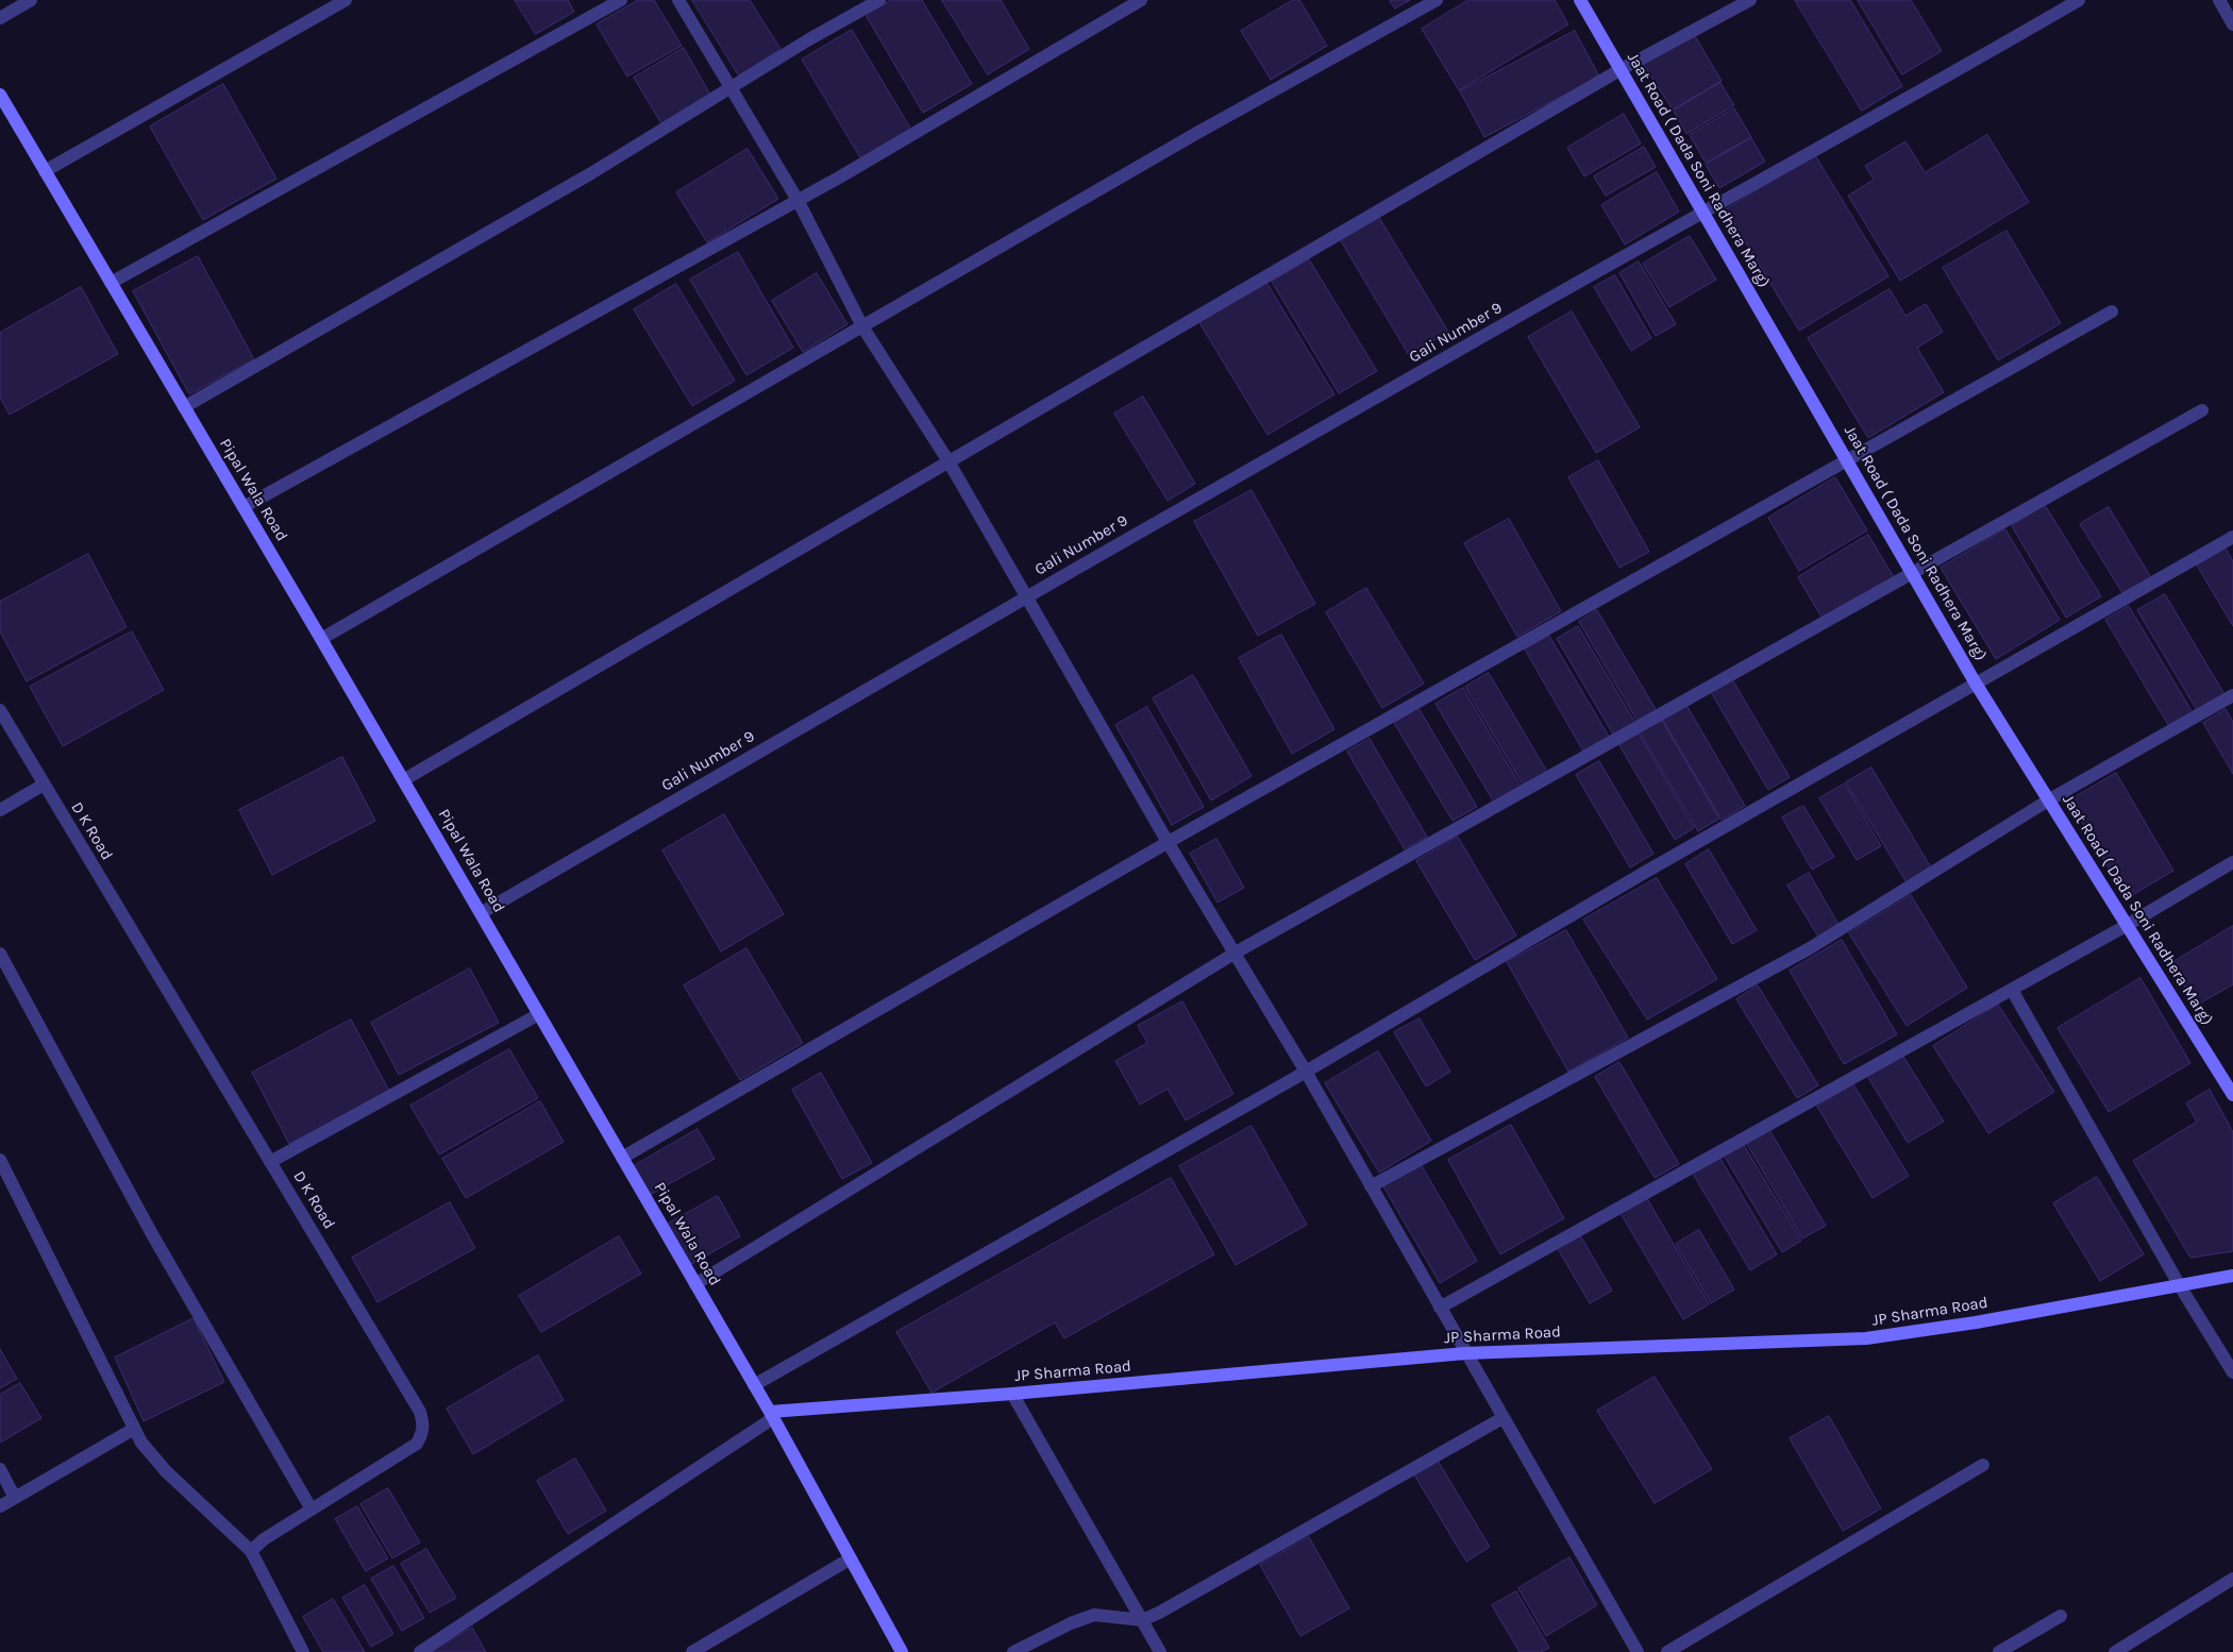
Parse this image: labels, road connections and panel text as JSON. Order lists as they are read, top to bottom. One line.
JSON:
{"streets":{"street":["Jaat Road ( Dada Soni Radhera Marg)","Gali Number 9","Pipal Wala Road","D K Road","JP Sharma Road"]},"crossings":[["Jaat Road ( Dada Soni Radhera Marg)","Gali Number 9"],["Gali Number 9","Pipal Wala Road"],["Pipal Wala Road","JP Sharma Road"]]}
